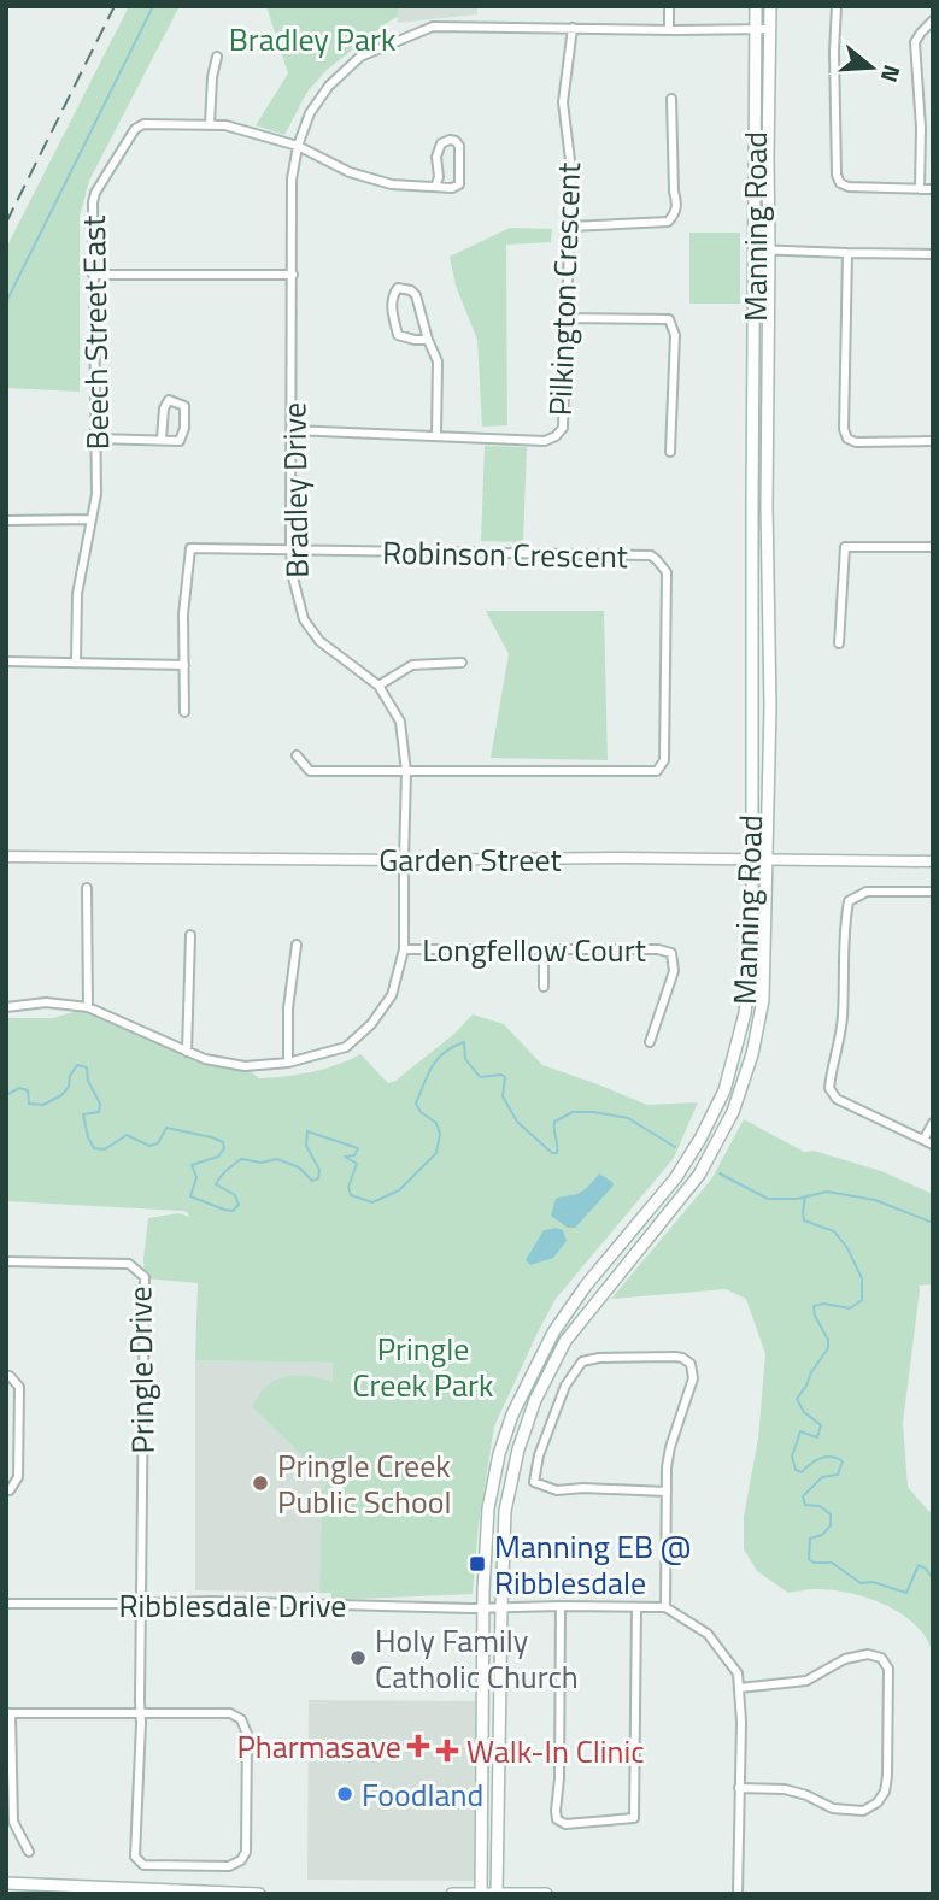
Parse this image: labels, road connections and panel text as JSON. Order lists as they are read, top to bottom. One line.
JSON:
{"streets":{"main road":["Manning Road"],"street":["Pilkington Crescent","Beech Street East","Bradley Drive","Robinson Crescent","Garden Street","Longfellow Court","Pringle Drive","Ribblesdale Drive"]},"crossings":[["Manning Road","Bradley Drive"],["Manning Road","Garden Street"],["Manning Road","Ribblesdale Drive"],["Pilkington Crescent","Bradley Drive"],["Beech Street East","Bradley Drive"],["Bradley Drive","Robinson Crescent"],["Bradley Drive","Garden Street"],["Bradley Drive","Longfellow Court"],["Pringle Drive","Ribblesdale Drive"]],"parks":["Bradley Park","Pringle Creek Park"],"places":{"other":["Pringle Creek Public School","Holy Family Catholic Church","Foodland"],"transit":["Manning EB @ Ribblesdale"],"health":["Pharmasave","Walk-In Clinic"]},"north":"right"}
